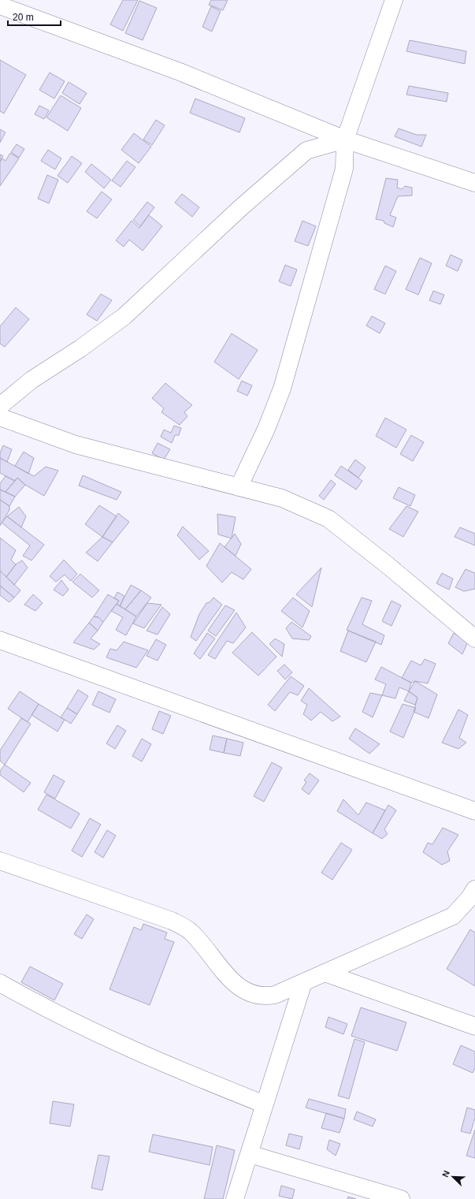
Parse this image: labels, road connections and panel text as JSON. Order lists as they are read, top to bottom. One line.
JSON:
{"scale_bar":"20 m","north":"top left"}
